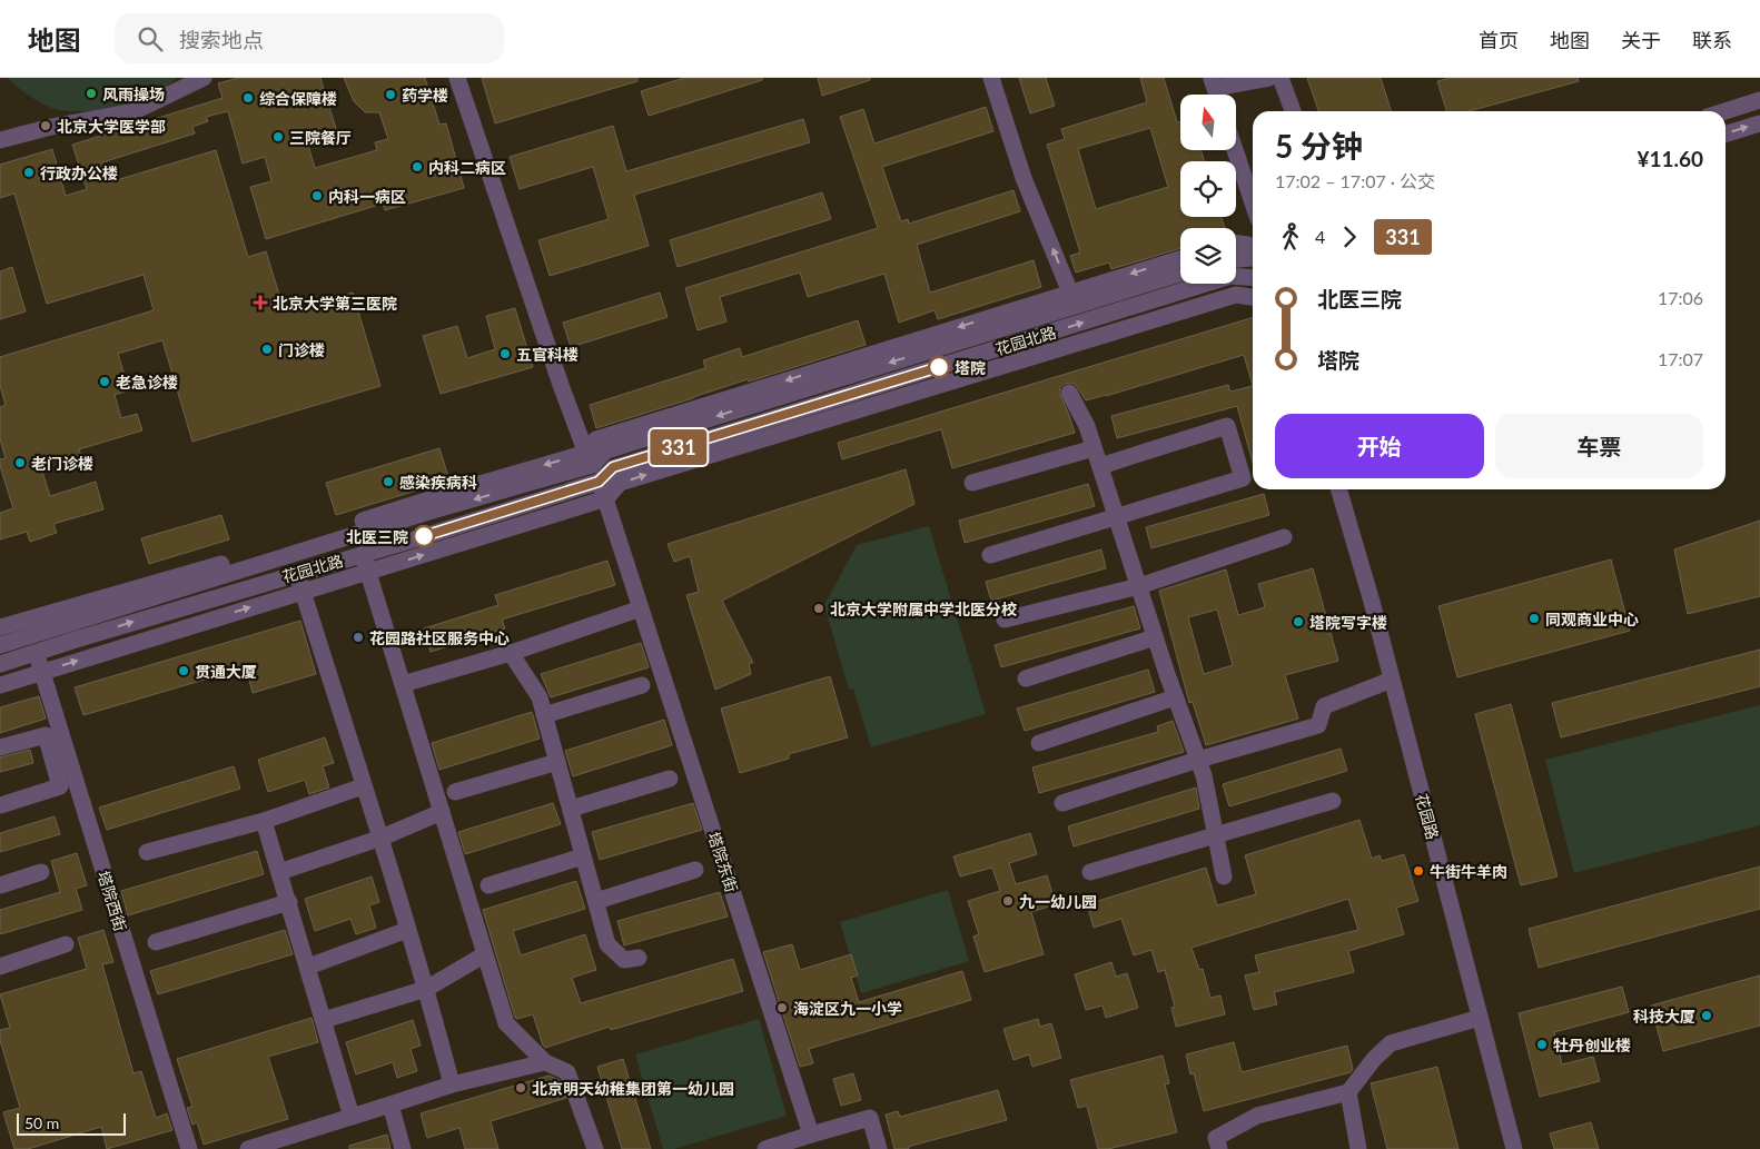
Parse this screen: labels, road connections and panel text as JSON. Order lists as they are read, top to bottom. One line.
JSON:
{"streets":{"street":["花园北路","花园路","塔院东街","塔院西街"]},"crossings":[["花园北路","塔院东街"],["花园北路","塔院西街"]],"places":{"other":["风雨操场","药学楼","综合保障楼","北京大学医学部","三院餐厅","内科二病区","行政办公楼","内科一病区","门诊楼","五官科楼","塔院","老急诊楼","老门诊楼","感染疾病科","北医三院","北京大学附属中学北医分校","同观商业中心","塔院写字楼","花园路社区服务中心","贯通大厦","牛街牛羊肉","九一幼儿园","海淀区九一小学","科技大厦","牡丹创业楼","北京明天幼稚集团第一幼儿园"],"health":["北京大学第三医院"]},"lines":["bus line 331"],"scale_bar":"50 m","north":"top","page":{"header":"地图","search":"搜索地点","nav":["首页","地图","关于","联系"],"on_map":"331","heading":["5 分钟","17:02 – 17:07 · 公交","¥11.60"],"legs":["4","331"],"list":[{"name":"北医三院","value":"17:06"},{"name":"塔院","value":"17:07"}],"buttons":["开始","车票"],"scale":"50 m"}}
